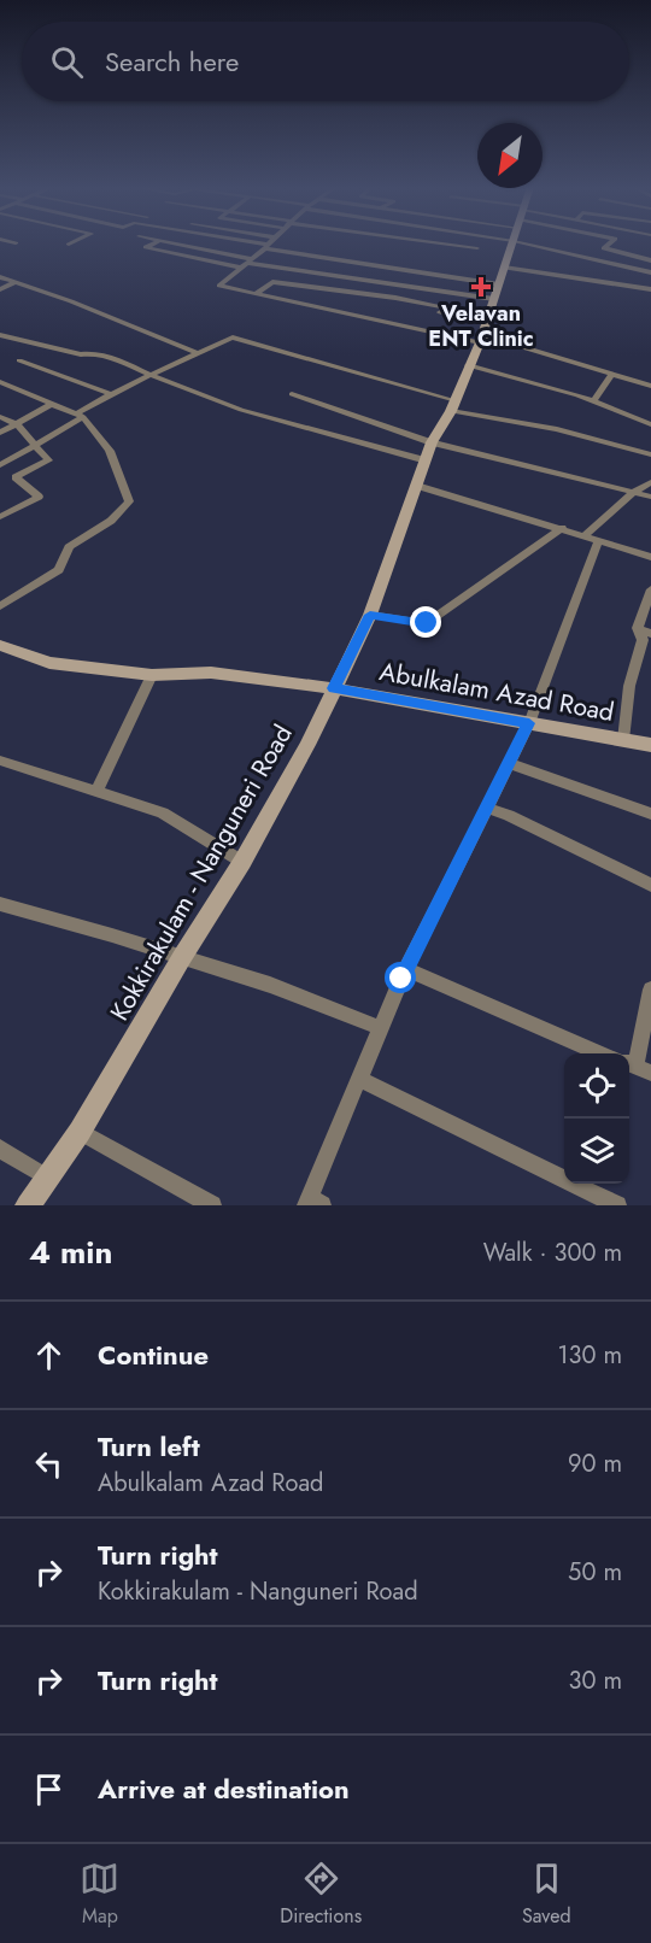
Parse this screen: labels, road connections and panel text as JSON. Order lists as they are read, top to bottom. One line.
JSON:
{"streets":{"main road":["Abulkalam Azad Road","Kokkirakulam - Nanguneri Road"]},"crossings":[["Abulkalam Azad Road","Kokkirakulam - Nanguneri Road"]],"places":{"health":["Velavan ENT Clinic"]},"north":"bottom left","page":{"search":"Search here","heading":["4 min","Walk · 300 m"],"list":[["Continue","130 m"],["Turn left","Abulkalam Azad Road","90 m"],["Turn right","Kokkirakulam - Nanguneri Road","50 m"],["Turn right","30 m"],"Arrive at destination"],"nav":["Map","Directions","Saved"]}}
